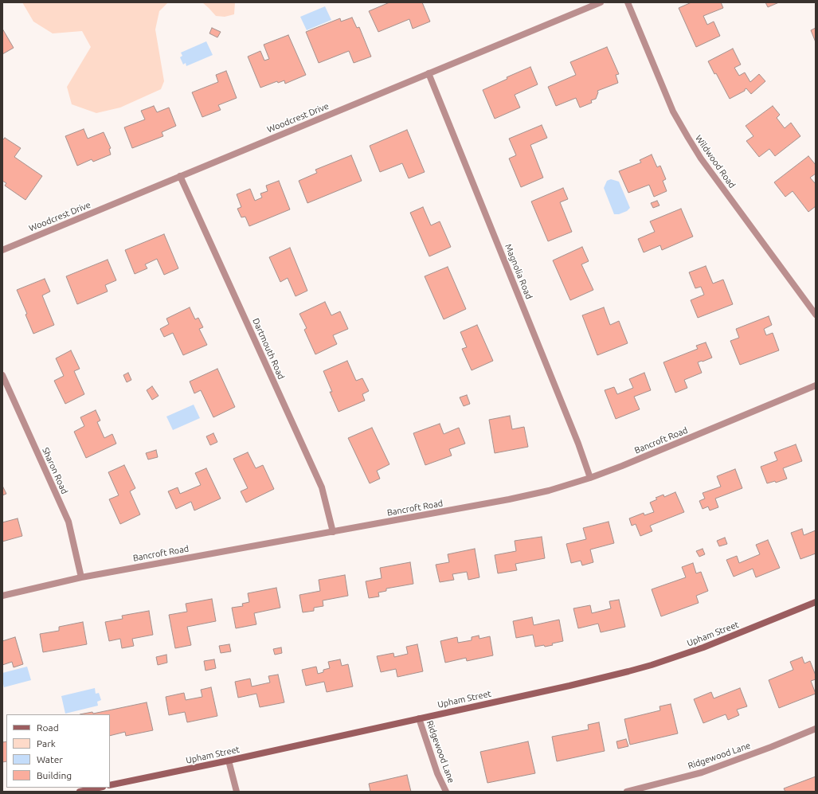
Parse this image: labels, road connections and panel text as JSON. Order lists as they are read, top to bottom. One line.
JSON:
{"streets":{"main road":["Upham Street"],"street":["Woodcrest Drive","Wildwood Road","Magnolia Road","Dartmouth Road","Bancroft Road","Sharon Road","Ridgewood Lane"]},"crossings":[["Woodcrest Drive","Magnolia Road"],["Woodcrest Drive","Dartmouth Road"],["Magnolia Road","Bancroft Road"],["Dartmouth Road","Bancroft Road"],["Bancroft Road","Sharon Road"],["Upham Street","Ridgewood Lane"]],"legend":["Road","Park","Water","Building"]}
